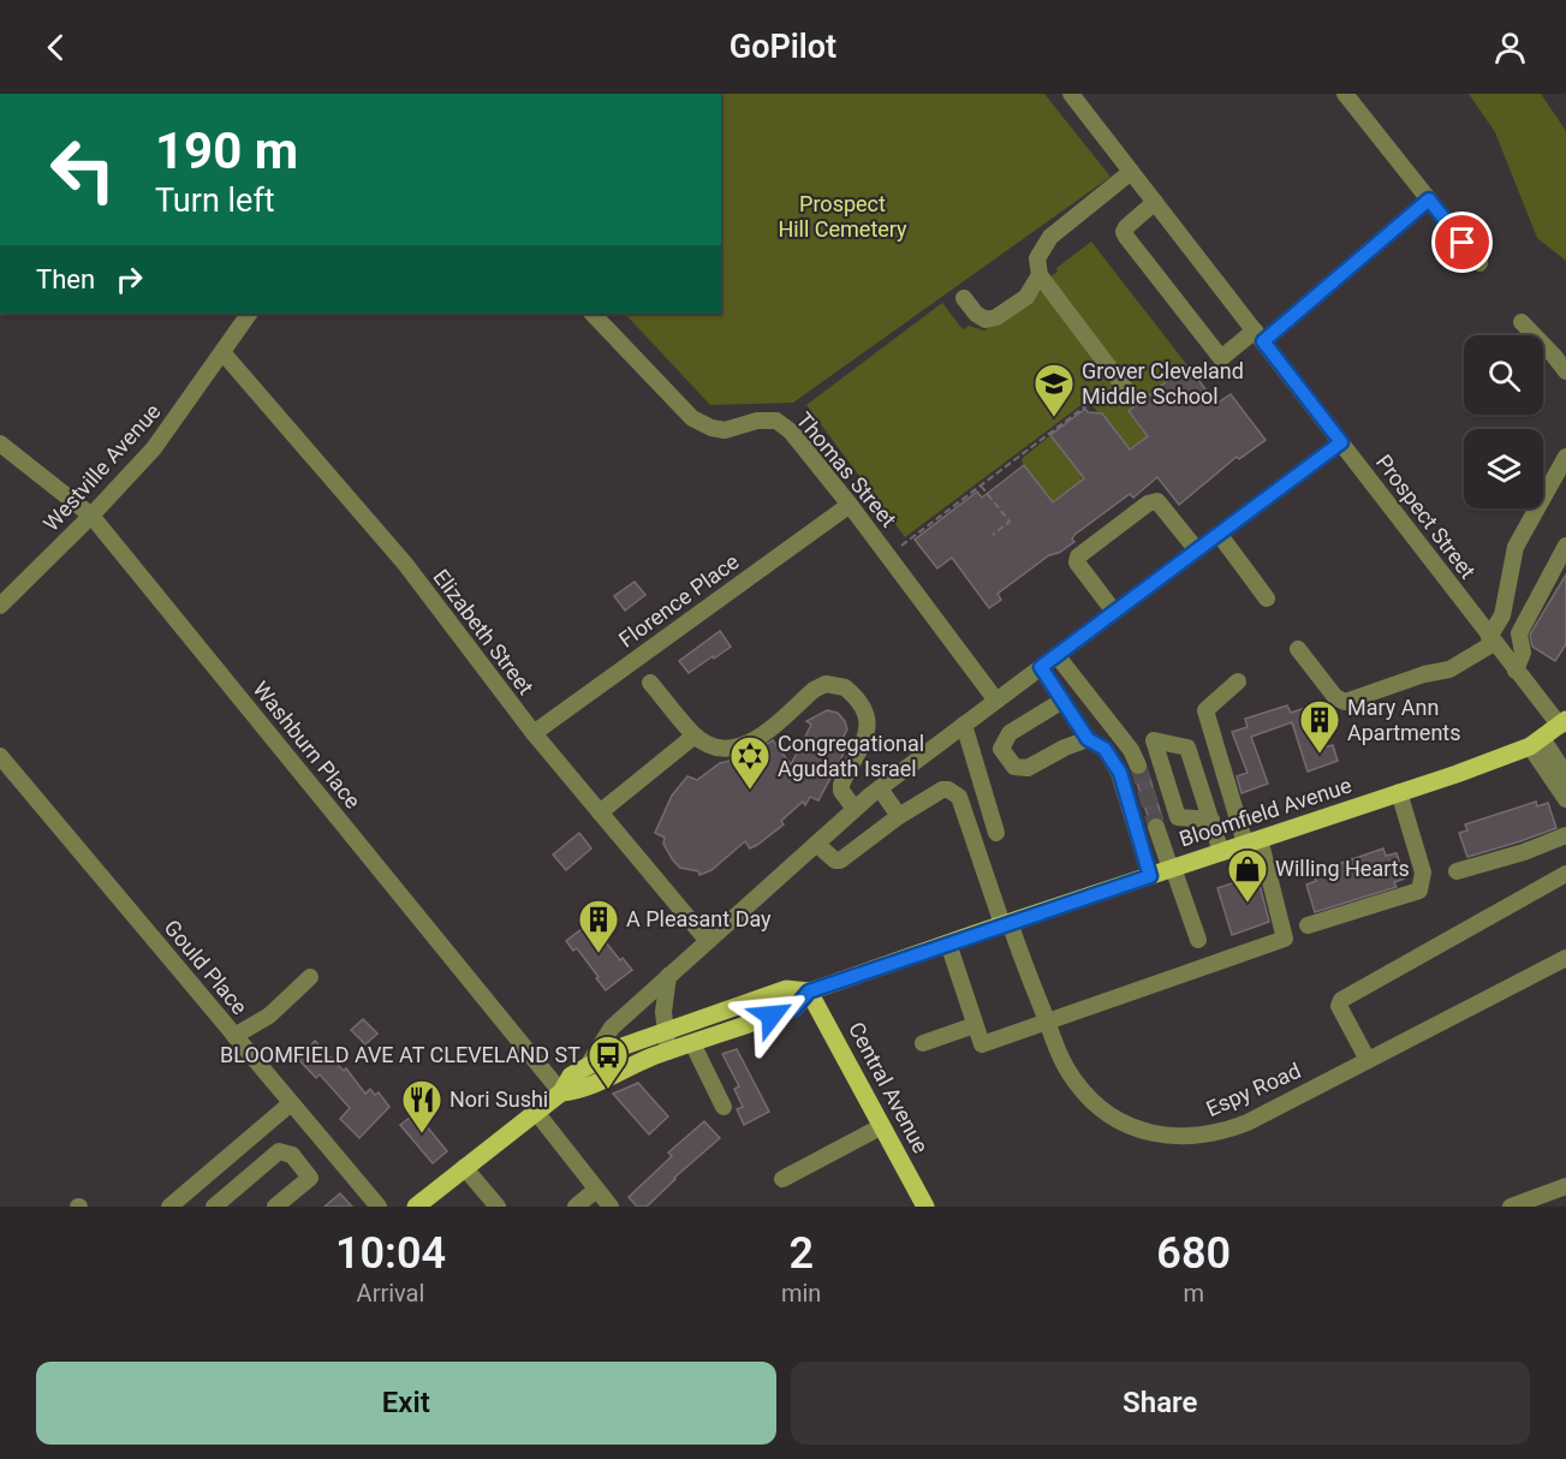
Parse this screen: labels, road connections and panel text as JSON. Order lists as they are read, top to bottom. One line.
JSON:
{"streets":{"main road":["Bloomfield Avenue","Central Avenue"],"street":["Westville Avenue","Thomas Street","Prospect Street","Florence Place","Elizabeth Street","Washburn Place","Gould Place","Espy Road"]},"crossings":[["Westville Avenue","Elizabeth Street"],["Westville Avenue","Washburn Place"],["Thomas Street","Florence Place"],["Prospect Street","Bloomfield Avenue"],["Florence Place","Elizabeth Street"],["Washburn Place","Bloomfield Avenue"],["Bloomfield Avenue","Central Avenue"],["Bloomfield Avenue","Espy Road"]],"parks":["Prospect Hill Cemetery"],"places":{"school or university":["Grover Cleveland Middle School"],"building":["Mary Ann Apartments","A Pleasant Day"],"synagogue":["Congregational Agudath Israel"],"shop":["Willing Hearts"],"bus stop":["BLOOMFIELD AVE AT CLEVELAND ST"],"restaurant":["Nori Sushi"]},"page":{"header":"GoPilot","turn":["190 m","Turn left"],"then":"Then","eta":["10:04","Arrival","2","min","680","m"],"buttons":["Exit","Share"]}}
